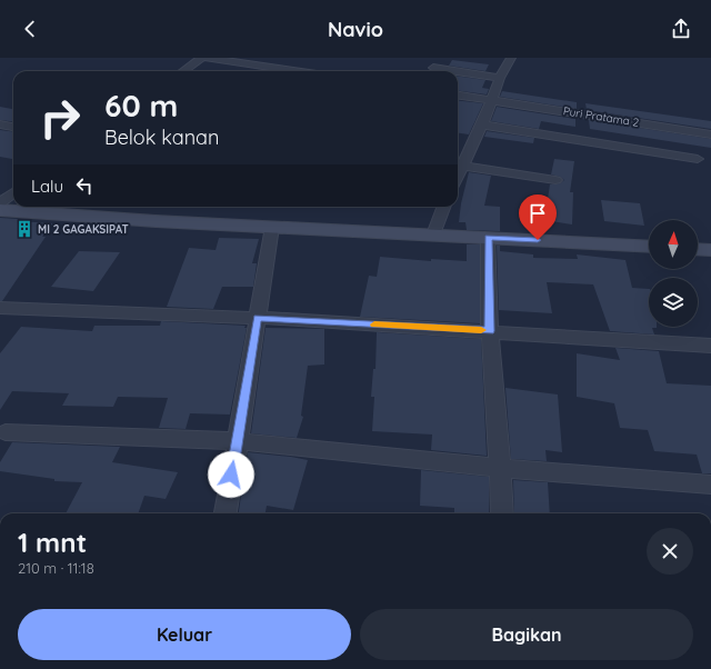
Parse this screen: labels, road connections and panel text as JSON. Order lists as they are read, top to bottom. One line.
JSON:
{"streets":{"street":["Puri Pratama 2"]},"places":{"building":["MI 2 GAGAKSIPAT"]},"north":"top","page":{"header":"Navio","turn":["60 m","Belok kanan"],"then":"Lalu","heading":["1 mnt","210 m · 11:18"],"buttons":["Keluar","Bagikan"]}}
